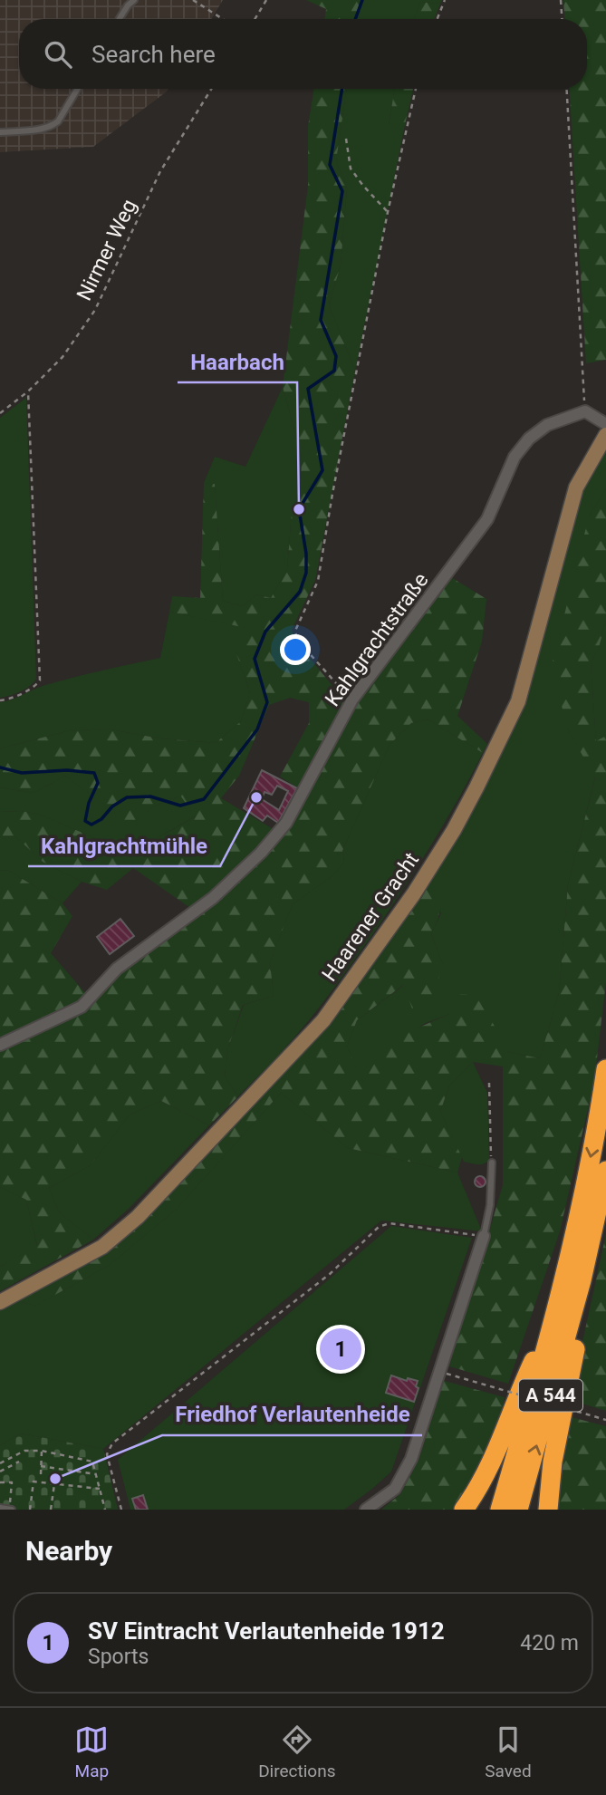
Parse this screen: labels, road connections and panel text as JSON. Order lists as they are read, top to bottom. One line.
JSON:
{"streets":{"highway":["A 544"],"main road":["Haarener Gracht"],"street":["Kahlgrachtstraße"],"path":["Nirmer Weg"]},"places":["Haarbach","Kahlgrachtmühle","Friedhof Verlautenheide"],"page":{"search":"Search here","pins":"1","heading":"Nearby","list":[{"mark":"1","name":"SV Eintracht Verlautenheide 1912","note":"Sports","value":"420 m"}],"nav":["Map","Directions","Saved"]}}
